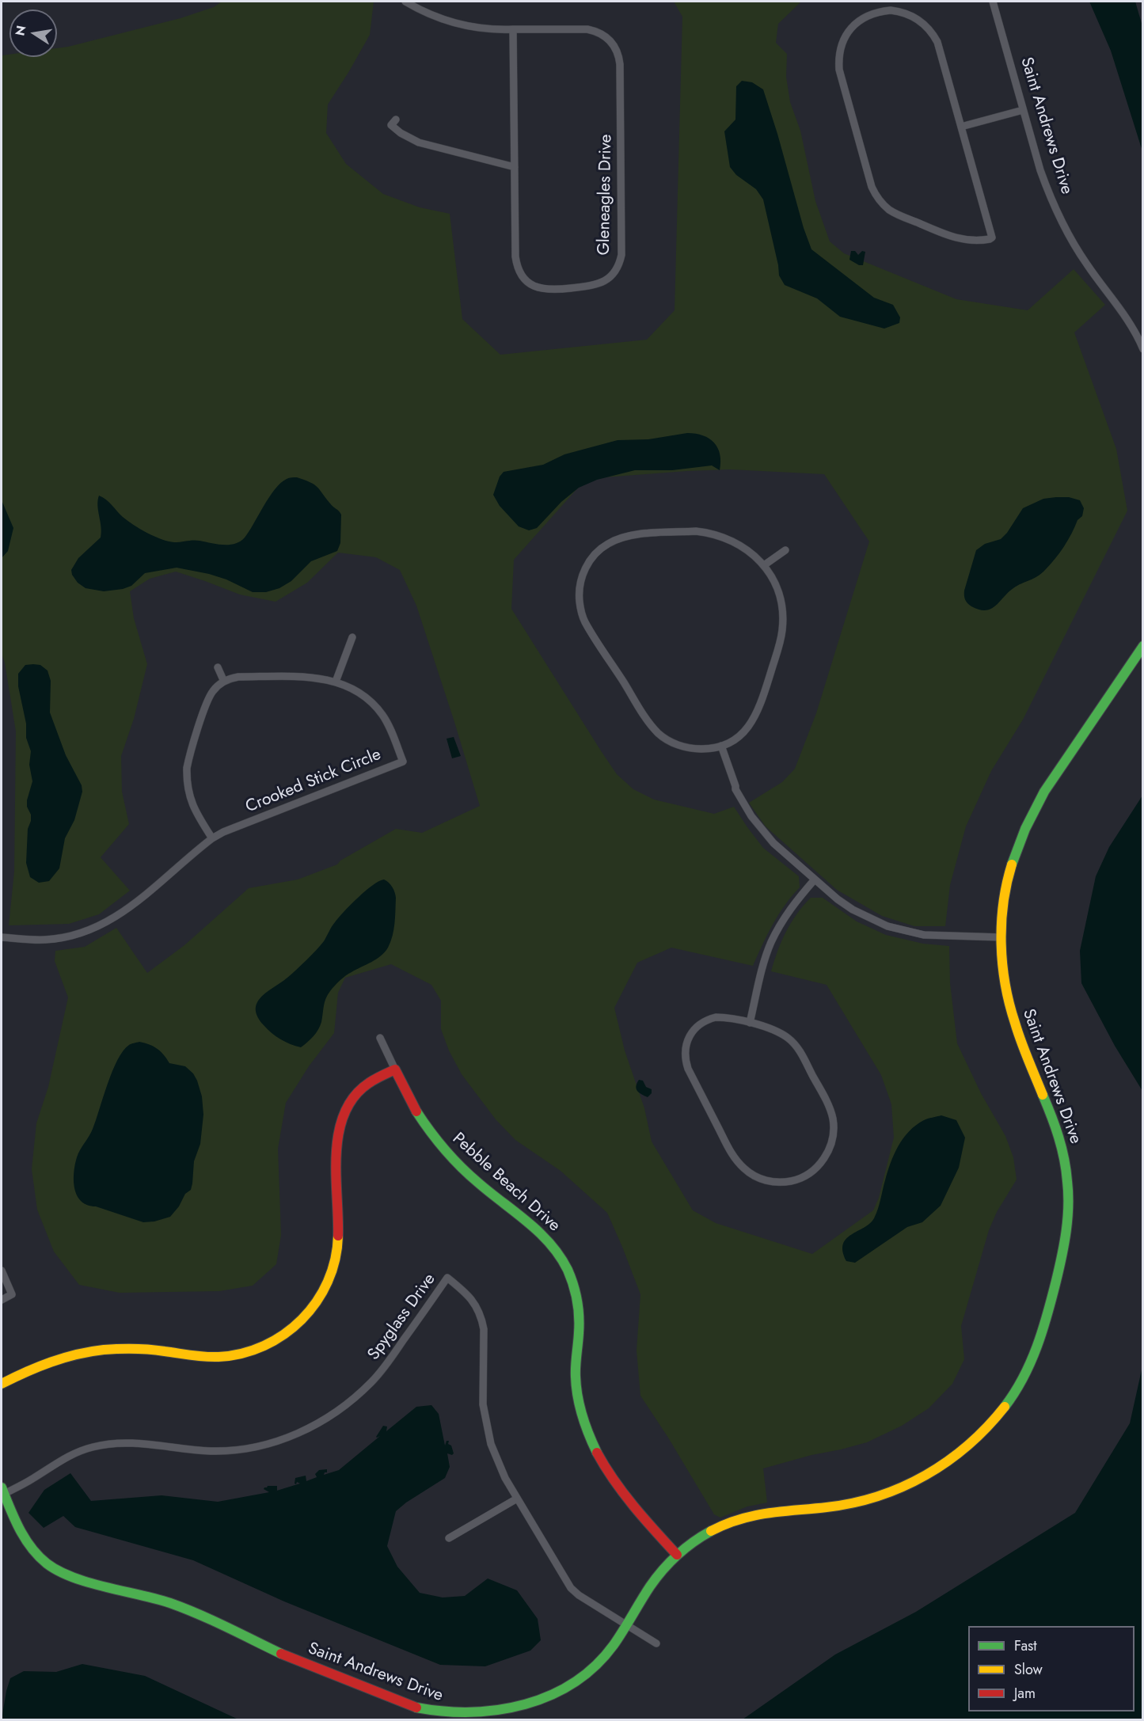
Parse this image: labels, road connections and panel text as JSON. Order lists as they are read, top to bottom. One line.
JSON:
{"streets":{"street":["Saint Andrews Drive","Gleneagles Drive","Crooked Stick Circle","Pebble Beach Drive","Spyglass Drive"]},"crossings":[["Saint Andrews Drive","Pebble Beach Drive"],["Saint Andrews Drive","Spyglass Drive"]],"legend":["Fast","Slow","Jam"],"north":"left"}
